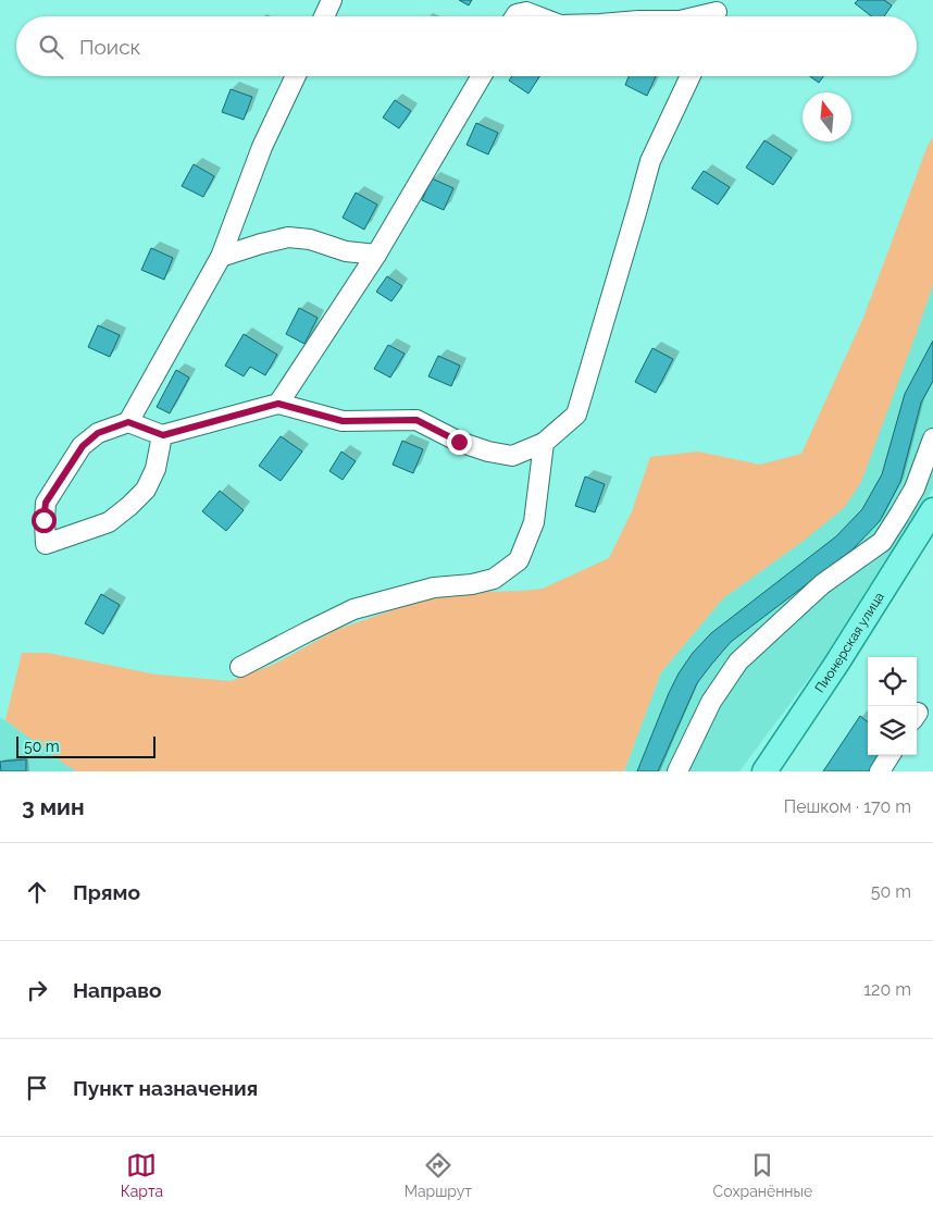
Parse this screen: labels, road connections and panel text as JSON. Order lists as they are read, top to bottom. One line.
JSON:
{"streets":{"main road":["Пионерская улица"]},"scale_bar":"50 m","north":"top","page":{"search":"Поиск","scale":"50 m","heading":["3 мин","Пешком · 170 m"],"list":[["Прямо","50 m"],["Направо","120 m"],"Пункт назначения"],"nav":["Карта","Маршрут","Сохранённые"]}}
